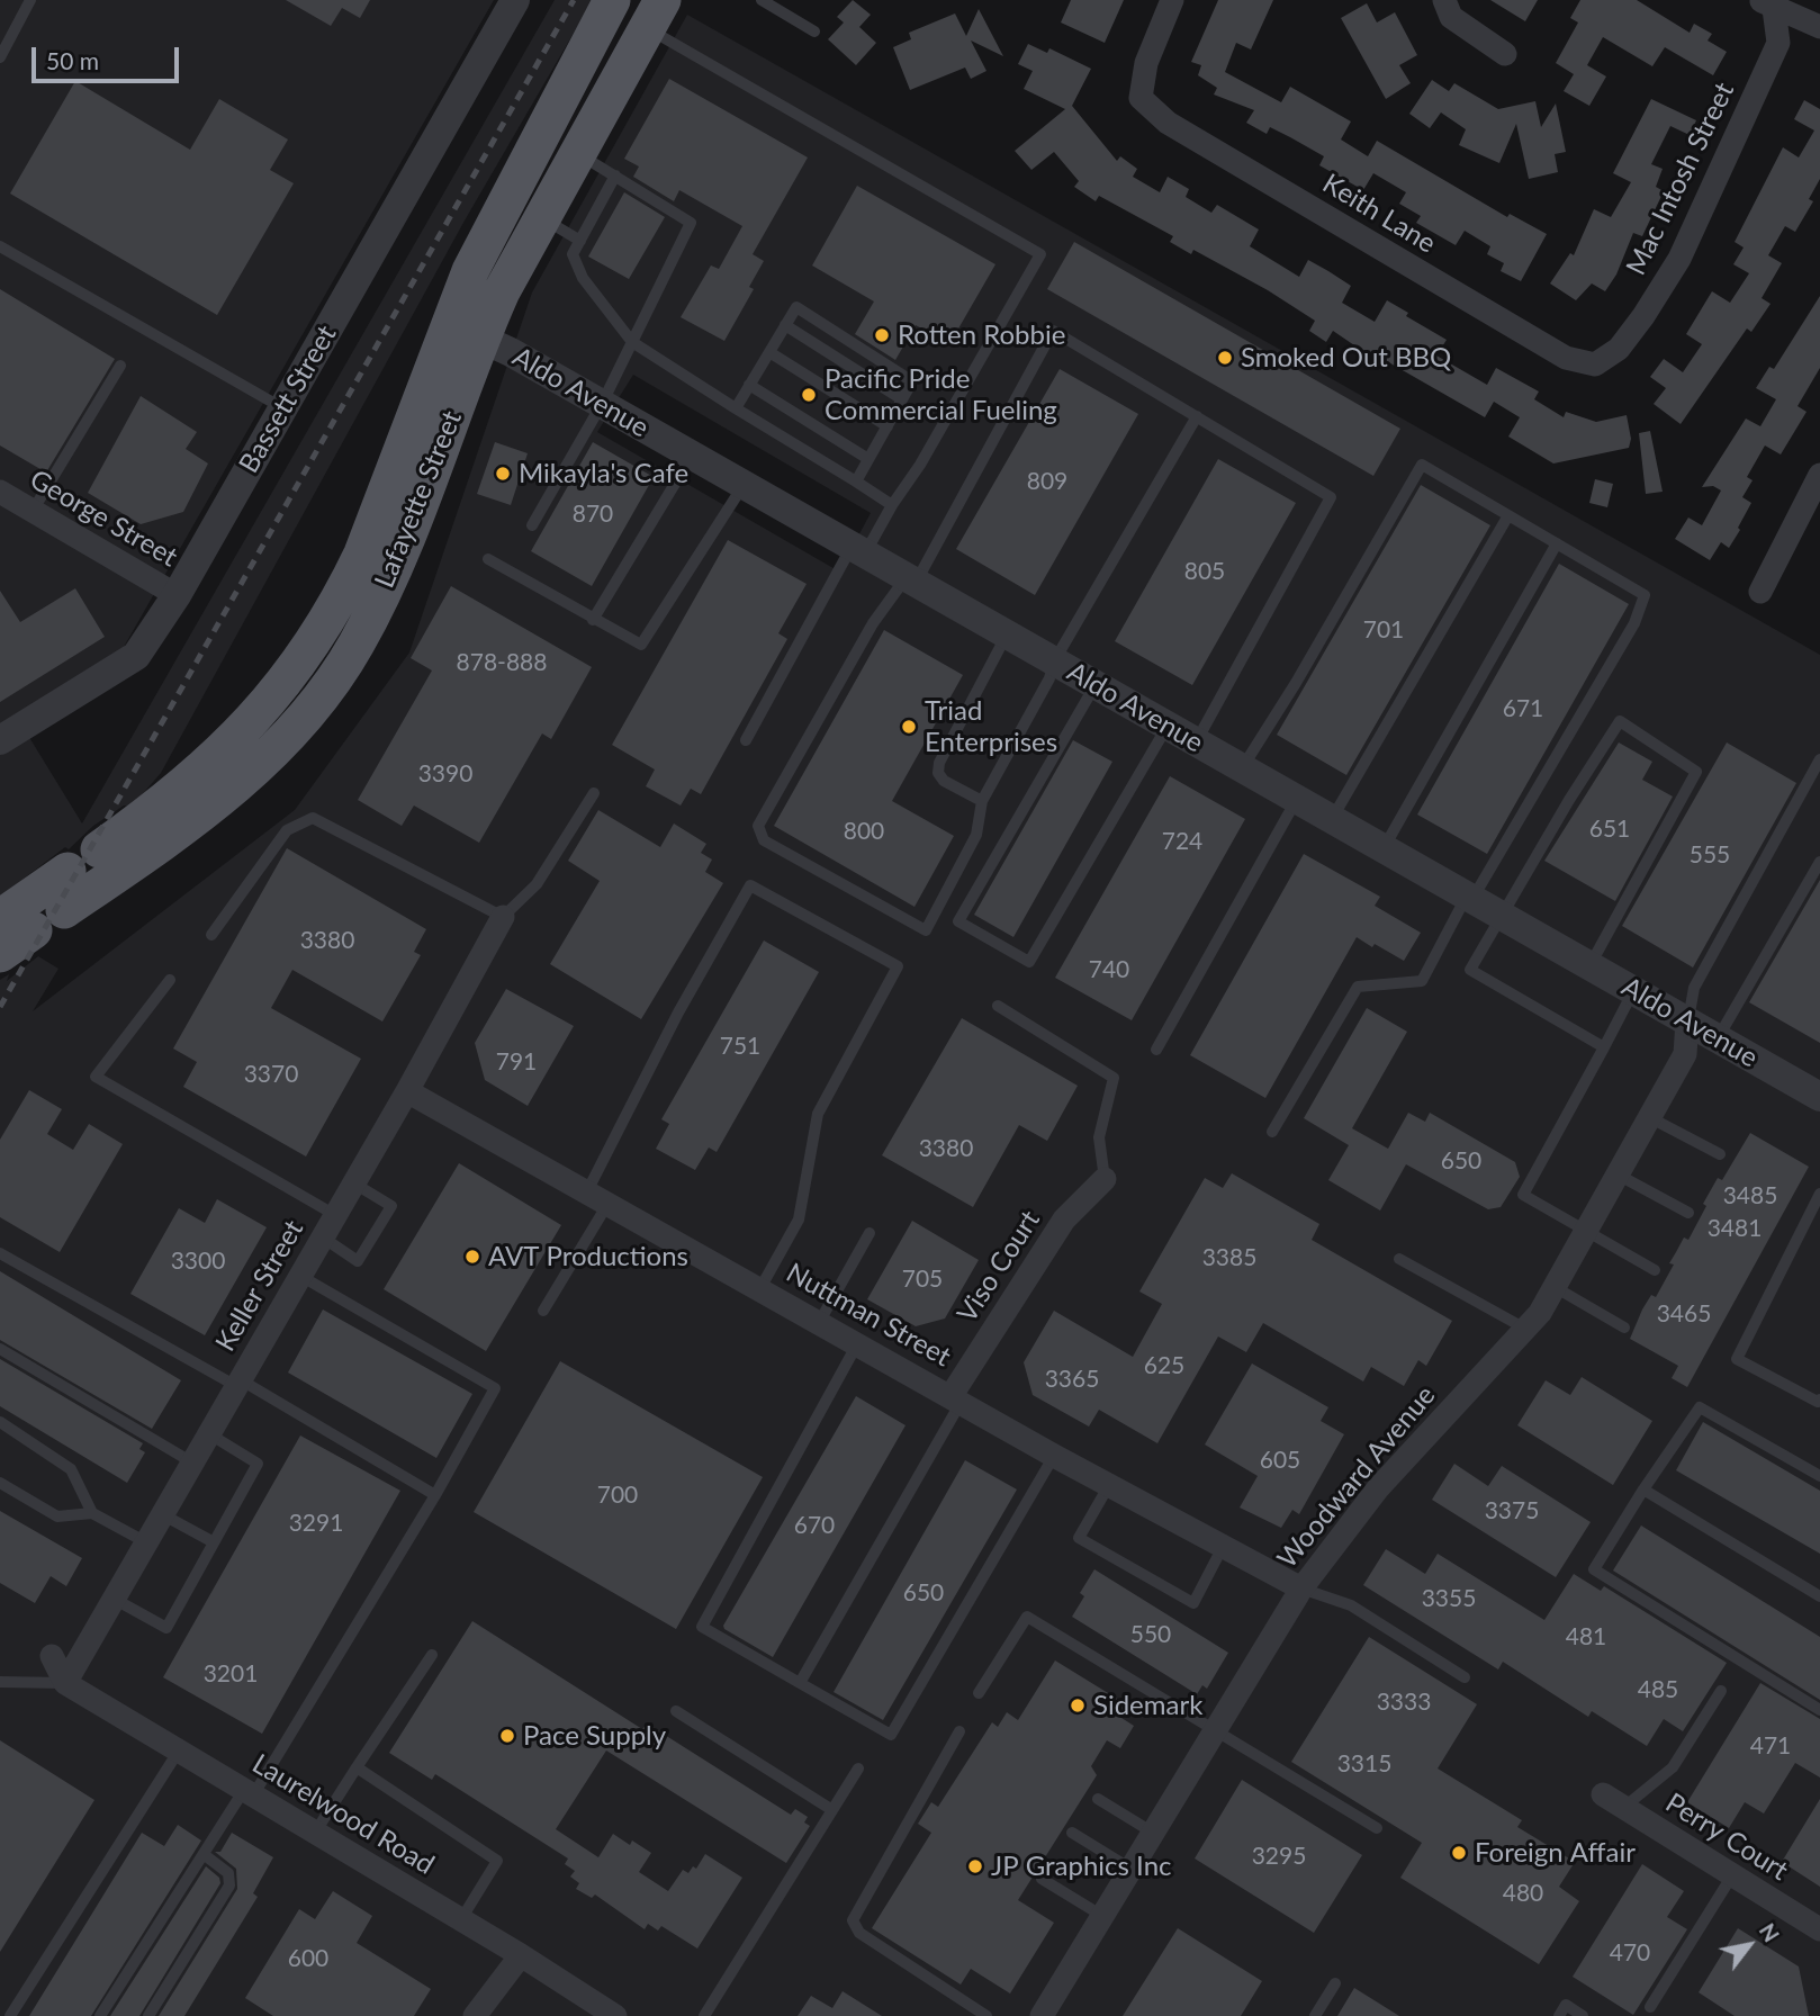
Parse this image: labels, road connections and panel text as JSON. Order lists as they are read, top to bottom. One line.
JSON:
{"streets":{"main road":["Lafayette Street"],"street":["Mac Intosh Street","Keith Lane","Aldo Avenue","Bassett Street","George Street","Viso Court","Keller Street","Nuttman Street","Woodward Avenue","Laurelwood Road","Perry Court"]},"crossings":[["Mac Intosh Street","Keith Lane"],["Aldo Avenue","Lafayette Street"],["Aldo Avenue","Woodward Avenue"],["Bassett Street","George Street"],["Viso Court","Nuttman Street"],["Keller Street","Nuttman Street"],["Keller Street","Laurelwood Road"],["Nuttman Street","Woodward Avenue"]],"places":["Rotten Robbie","Smoked Out BBQ","Pacific Pride Commercial Fueling","Mikayla's Cafe","Triad Enterprises","AVT Productions","Sidemark","Pace Supply","Foreign Affair","JP Graphics Inc"],"house_numbers":["809","870","805","701","878-888","671","3390","651","800","724","555","3380","740","751","791","3370","3380","650","3485","3481","3385","3300","705","3465","625","3365","605","700","3375","3291","670","650","3355","550","481","3201","485","3333","471","3315","3295","480","470","600"],"scale_bar":"50 m","north":"top right"}
